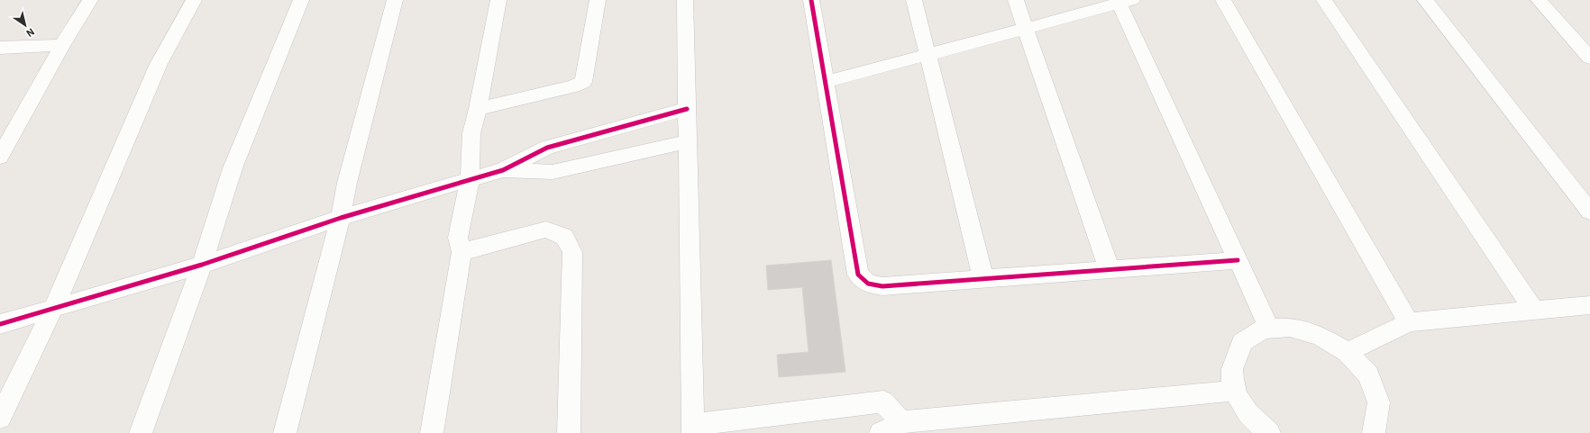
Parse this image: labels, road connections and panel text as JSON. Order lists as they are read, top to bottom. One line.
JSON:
{"north":"bottom right"}
